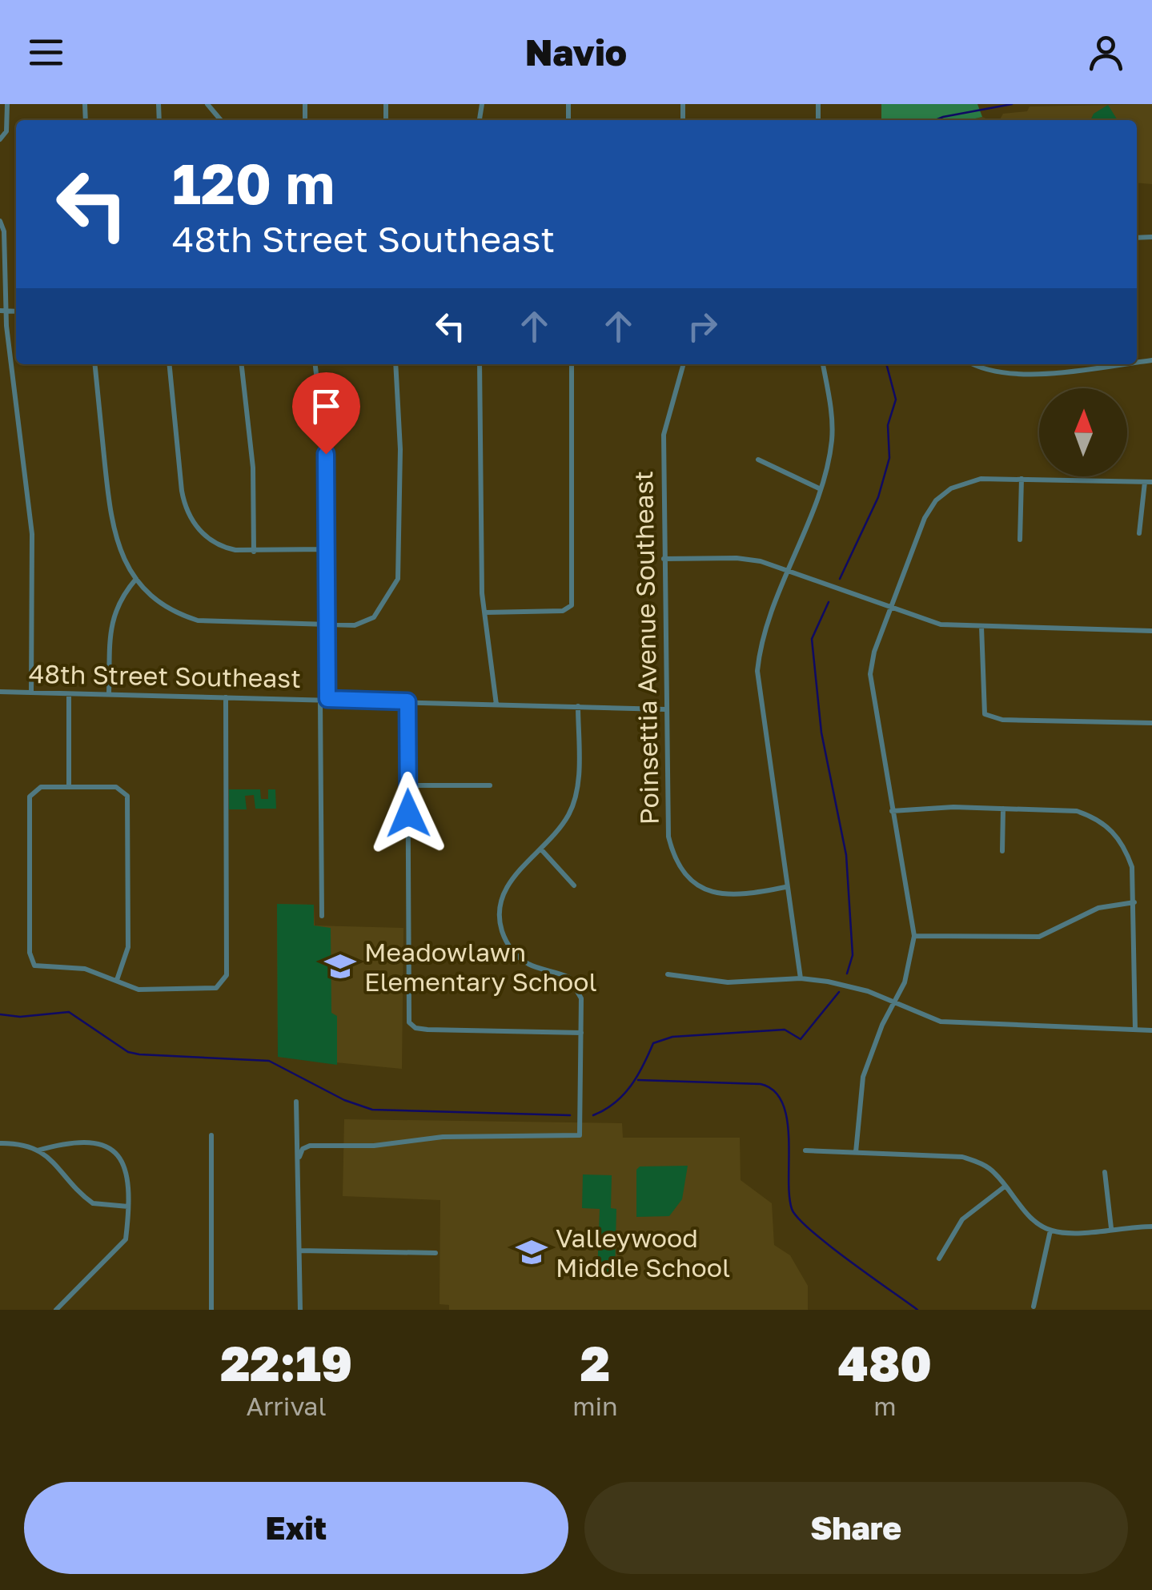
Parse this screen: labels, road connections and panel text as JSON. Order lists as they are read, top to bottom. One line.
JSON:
{"streets":{"street":["Poinsettia Avenue Southeast","48th Street Southeast"]},"crossings":[["Poinsettia Avenue Southeast","48th Street Southeast"]],"places":{"school or university":["Meadowlawn Elementary School","Valleywood Middle School"]},"north":"top","page":{"header":"Navio","turn":["120 m","48th Street Southeast"],"eta":["22:19","Arrival","2","min","480","m"],"buttons":["Exit","Share"]}}
